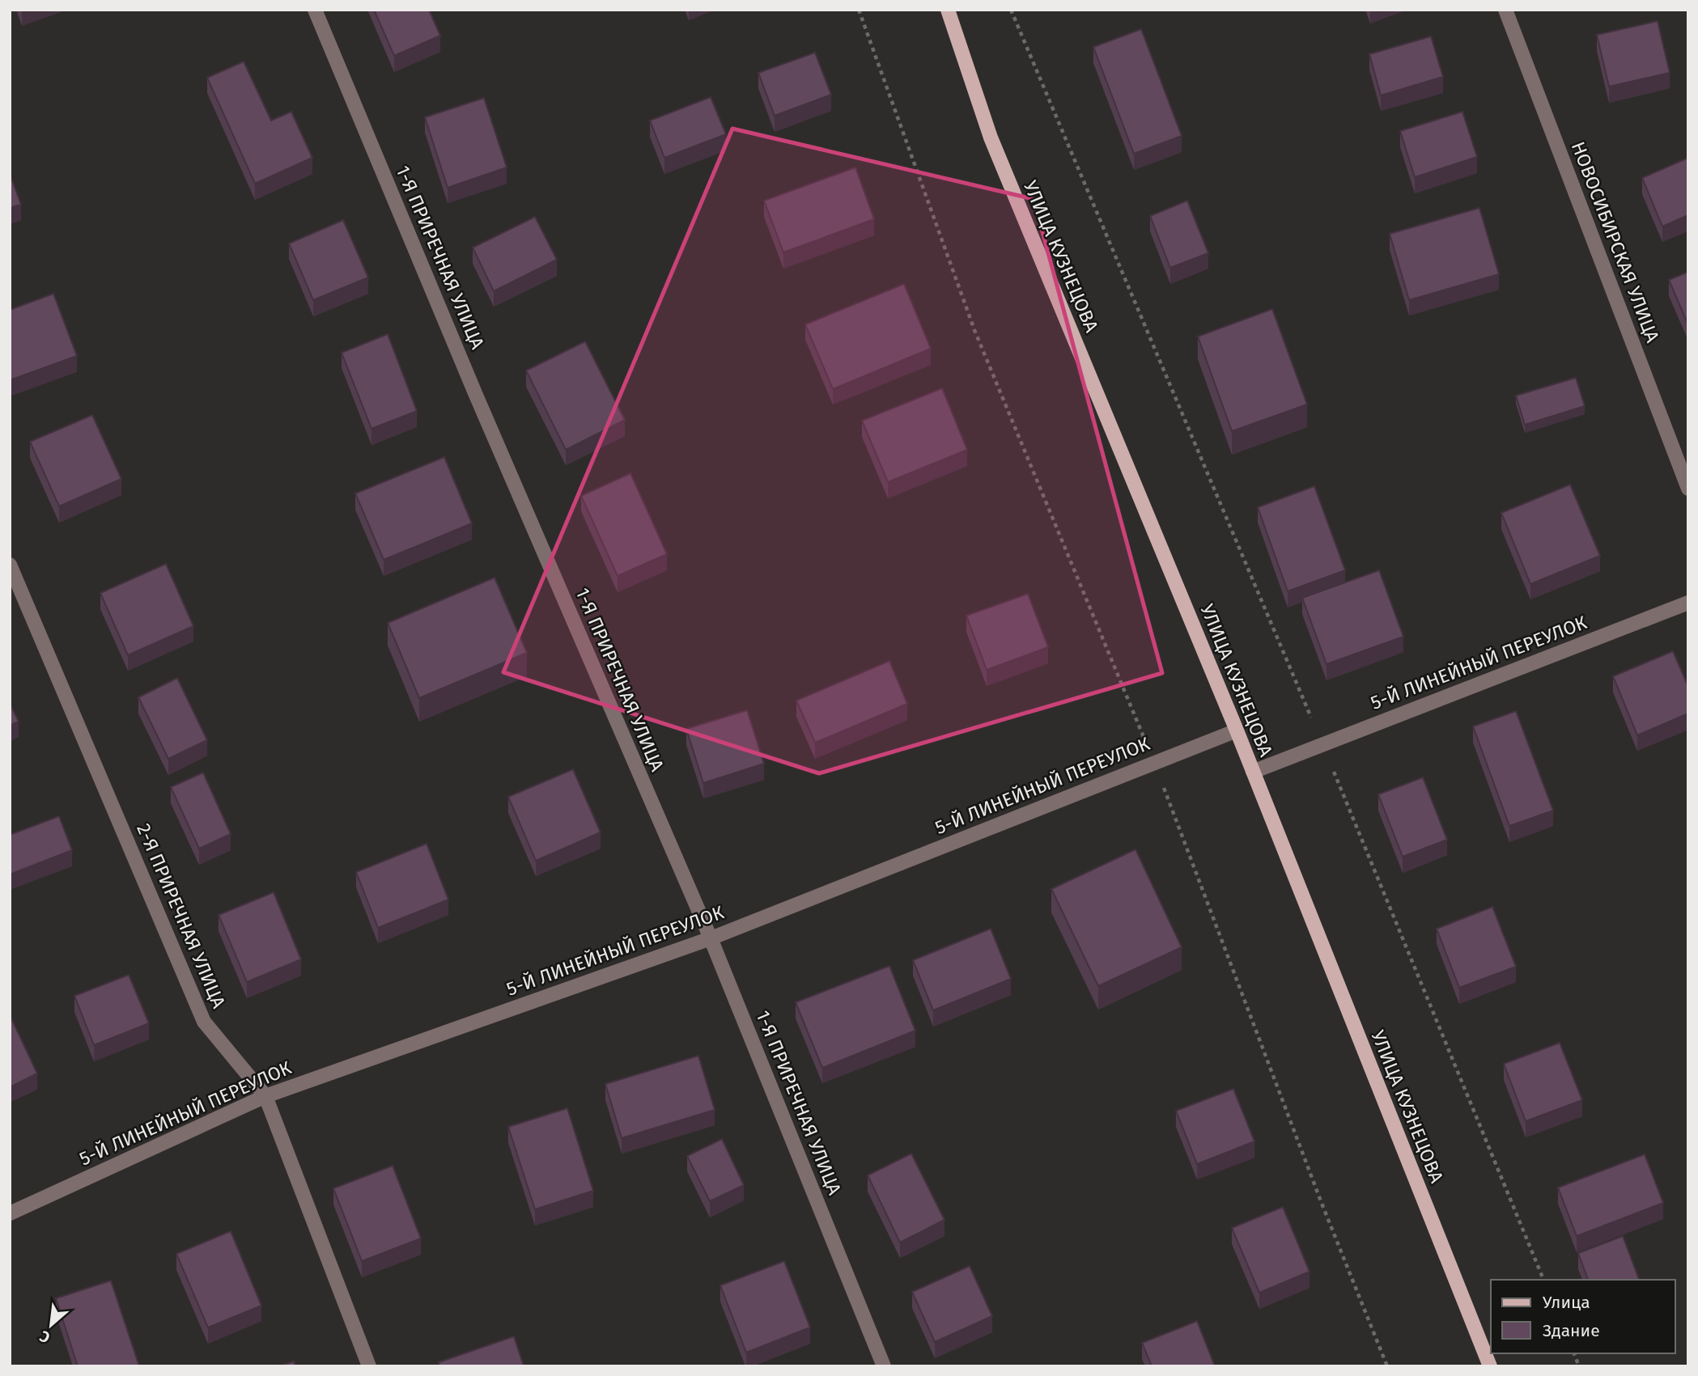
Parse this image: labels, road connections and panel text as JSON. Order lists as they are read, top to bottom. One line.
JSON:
{"streets":{"main road":["УЛИЦА КУЗНЕЦОВА"],"street":["НОВОСИБИРСКАЯ УЛИЦА","1-Я ПРИРЕЧНАЯ УЛИЦА","5-Й ЛИНЕЙНЫЙ ПЕРЕУЛОК","2-Я ПРИРЕЧНАЯ УЛИЦА"]},"crossings":[["УЛИЦА КУЗНЕЦОВА","5-Й ЛИНЕЙНЫЙ ПЕРЕУЛОК"],["1-Я ПРИРЕЧНАЯ УЛИЦА","5-Й ЛИНЕЙНЫЙ ПЕРЕУЛОК"],["5-Й ЛИНЕЙНЫЙ ПЕРЕУЛОК","2-Я ПРИРЕЧНАЯ УЛИЦА"]],"legend":["Улица","Здание"],"north":"bottom left"}
